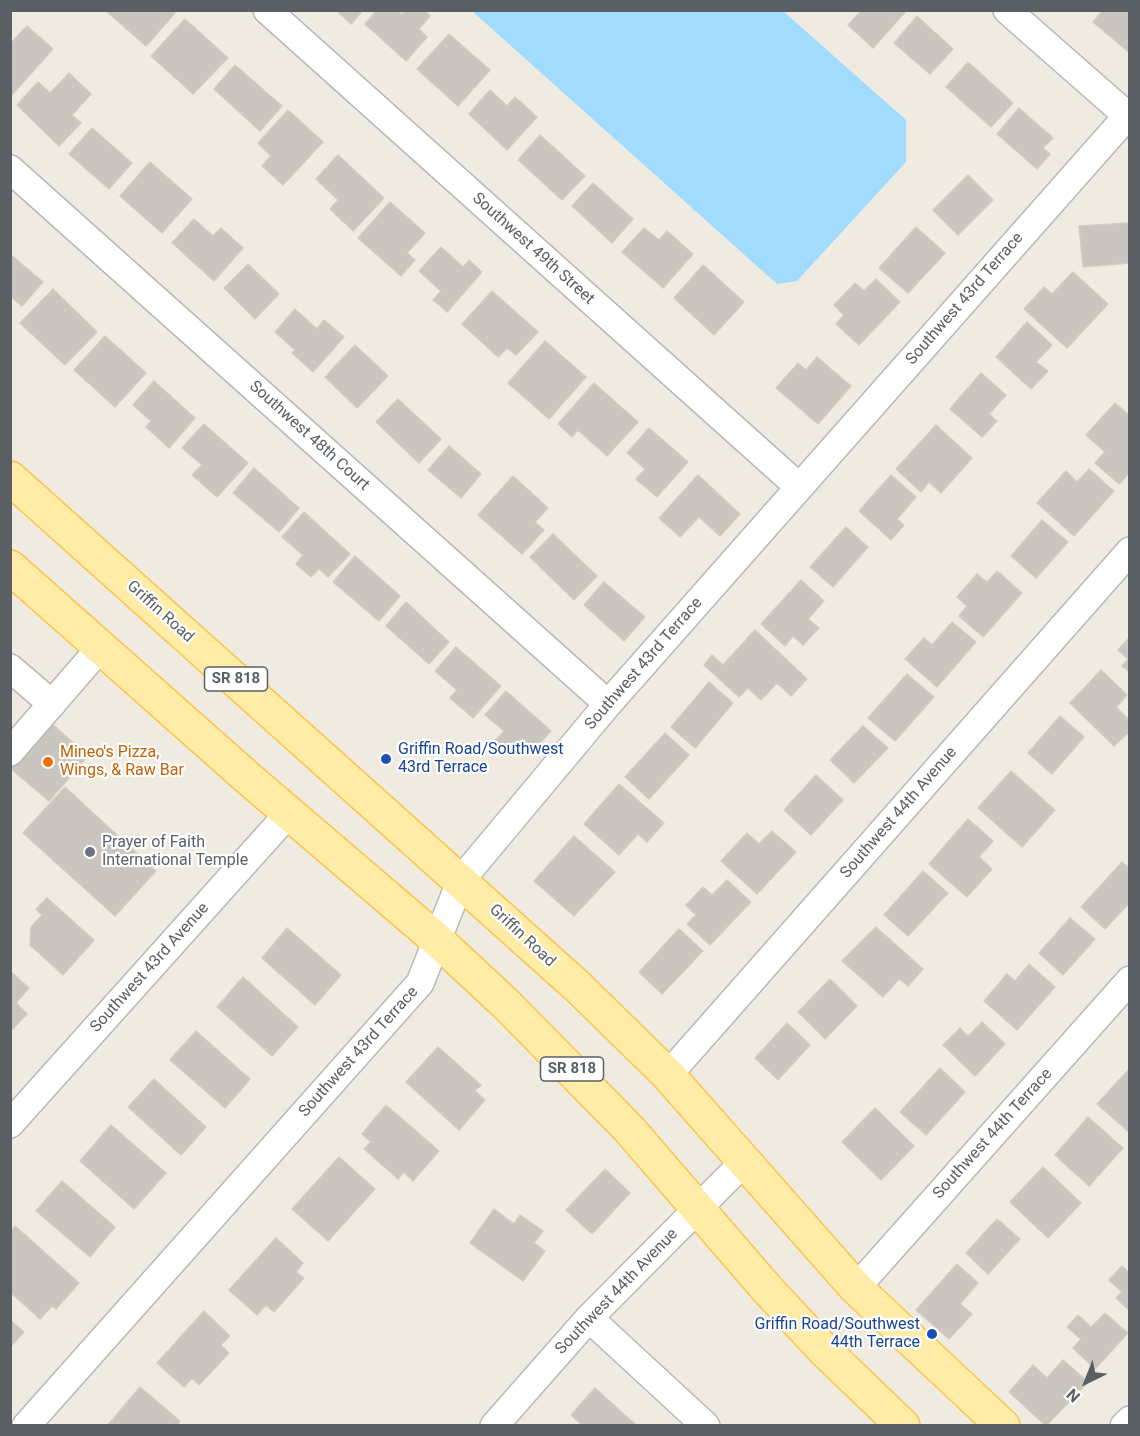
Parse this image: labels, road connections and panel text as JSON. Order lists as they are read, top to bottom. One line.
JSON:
{"streets":{"main road":["Griffin Road","SR 818"],"street":["Southwest 49th Street","Southwest 43rd Terrace","Southwest 48th Court","Southwest 44th Avenue","Southwest 43rd Avenue","Southwest 44th Terrace"]},"crossings":[["Southwest 49th Street","Southwest 43rd Terrace"],["Southwest 43rd Terrace","Southwest 48th Court"],["Southwest 43rd Terrace","Griffin Road"],["Southwest 43rd Terrace","SR 818"],["Griffin Road","Southwest 44th Avenue"],["Griffin Road","Southwest 44th Terrace"],["SR 818","Southwest 44th Avenue"],["SR 818","Southwest 43rd Avenue"]],"places":["Griffin Road/Southwest 43rd Terrace","Mineo's Pizza, Wings, & Raw Bar","Prayer of Faith International Temple","Griffin Road/Southwest 44th Terrace"],"north":"bottom left"}
